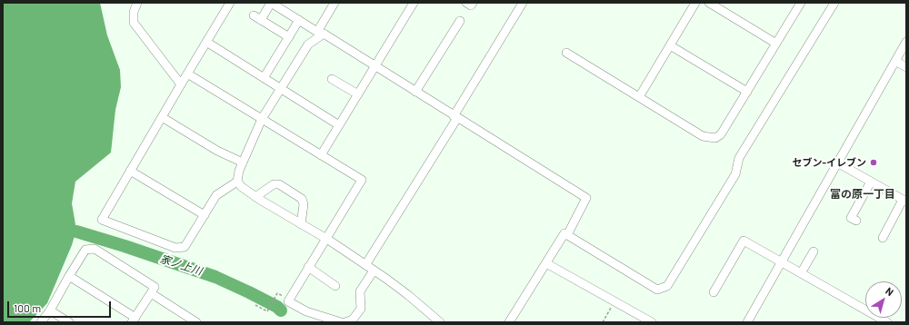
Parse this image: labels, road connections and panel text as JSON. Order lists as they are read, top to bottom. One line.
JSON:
{"districts":["富の原一丁目"],"water":["家ノ上川"],"places":["セブン-イレブン"],"scale_bar":"100 m","north":"top right"}
